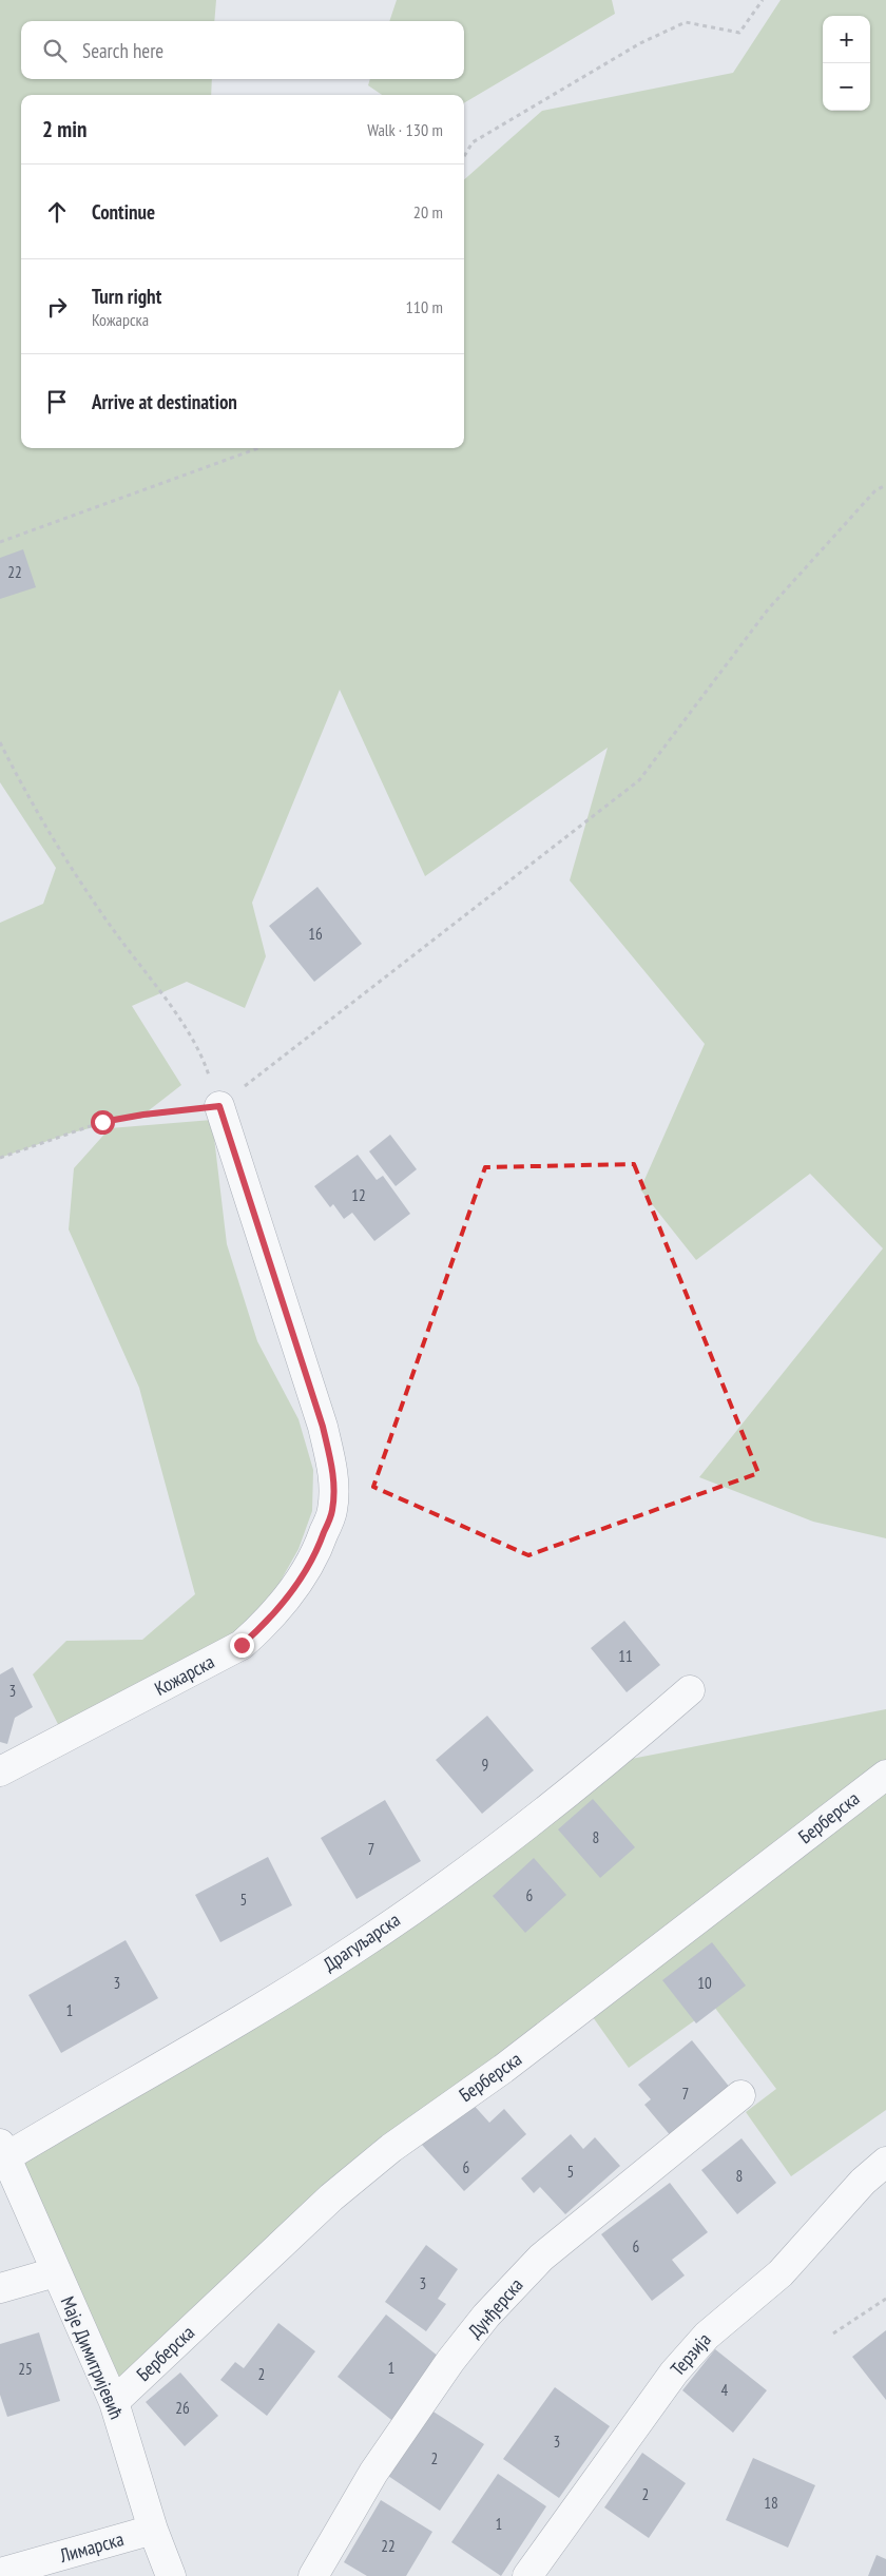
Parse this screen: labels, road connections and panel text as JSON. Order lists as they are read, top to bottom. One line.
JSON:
{"streets":{"street":["Кожарска","Берберска","Драгуљарска","Дунђерска","Терзија","Маје Димитријевић","Лимарска"]},"crossings":[["Берберска","Маје Димитријевић"],["Драгуљарска","Маје Димитријевић"],["Маје Димитријевић","Лимарска"]],"house_numbers":["22","16","12","11","3","9","8","7","6","5","3","10","1","7","6","5","8","6","3","1","25","2","4","26","3","2","2","18","1","22"],"page":{"map_buttons":["+","−"],"search":"Search here","heading":["2 min","Walk · 130 m"],"list":[["Continue","20 m"],["Turn right","Кожарска","110 m"],"Arrive at destination"]}}
